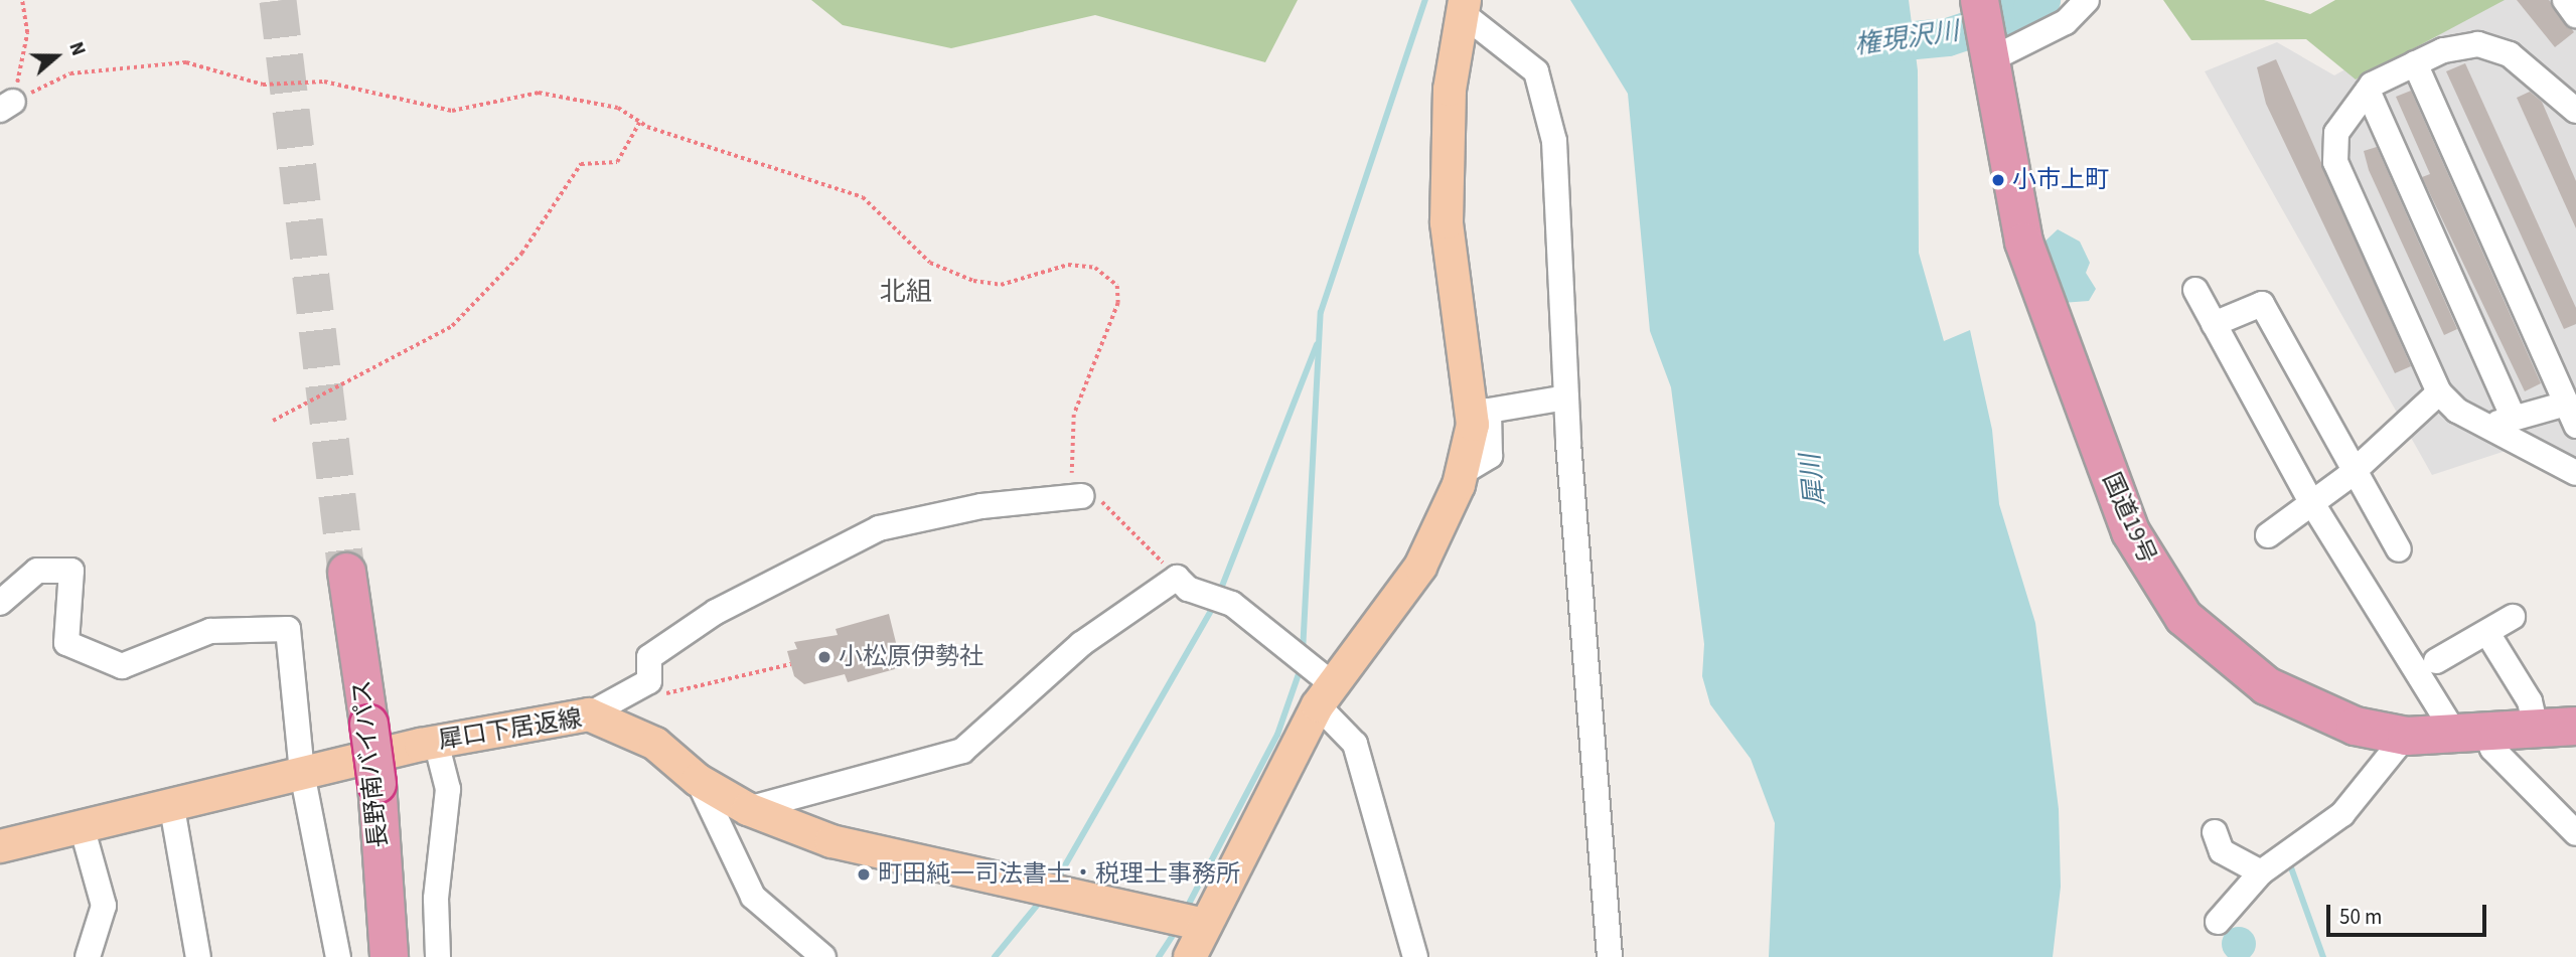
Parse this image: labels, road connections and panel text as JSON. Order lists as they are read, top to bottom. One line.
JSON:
{"streets":{"highway":["国道19号","長野南バイパス"],"main road":["犀口下居返線"]},"districts":["北組"],"water":["権現沢川","犀川"],"places":["小市上町","小松原伊勢社","町田純一司法書士・税理士事務所"],"scale_bar":"50 m","north":"right"}
